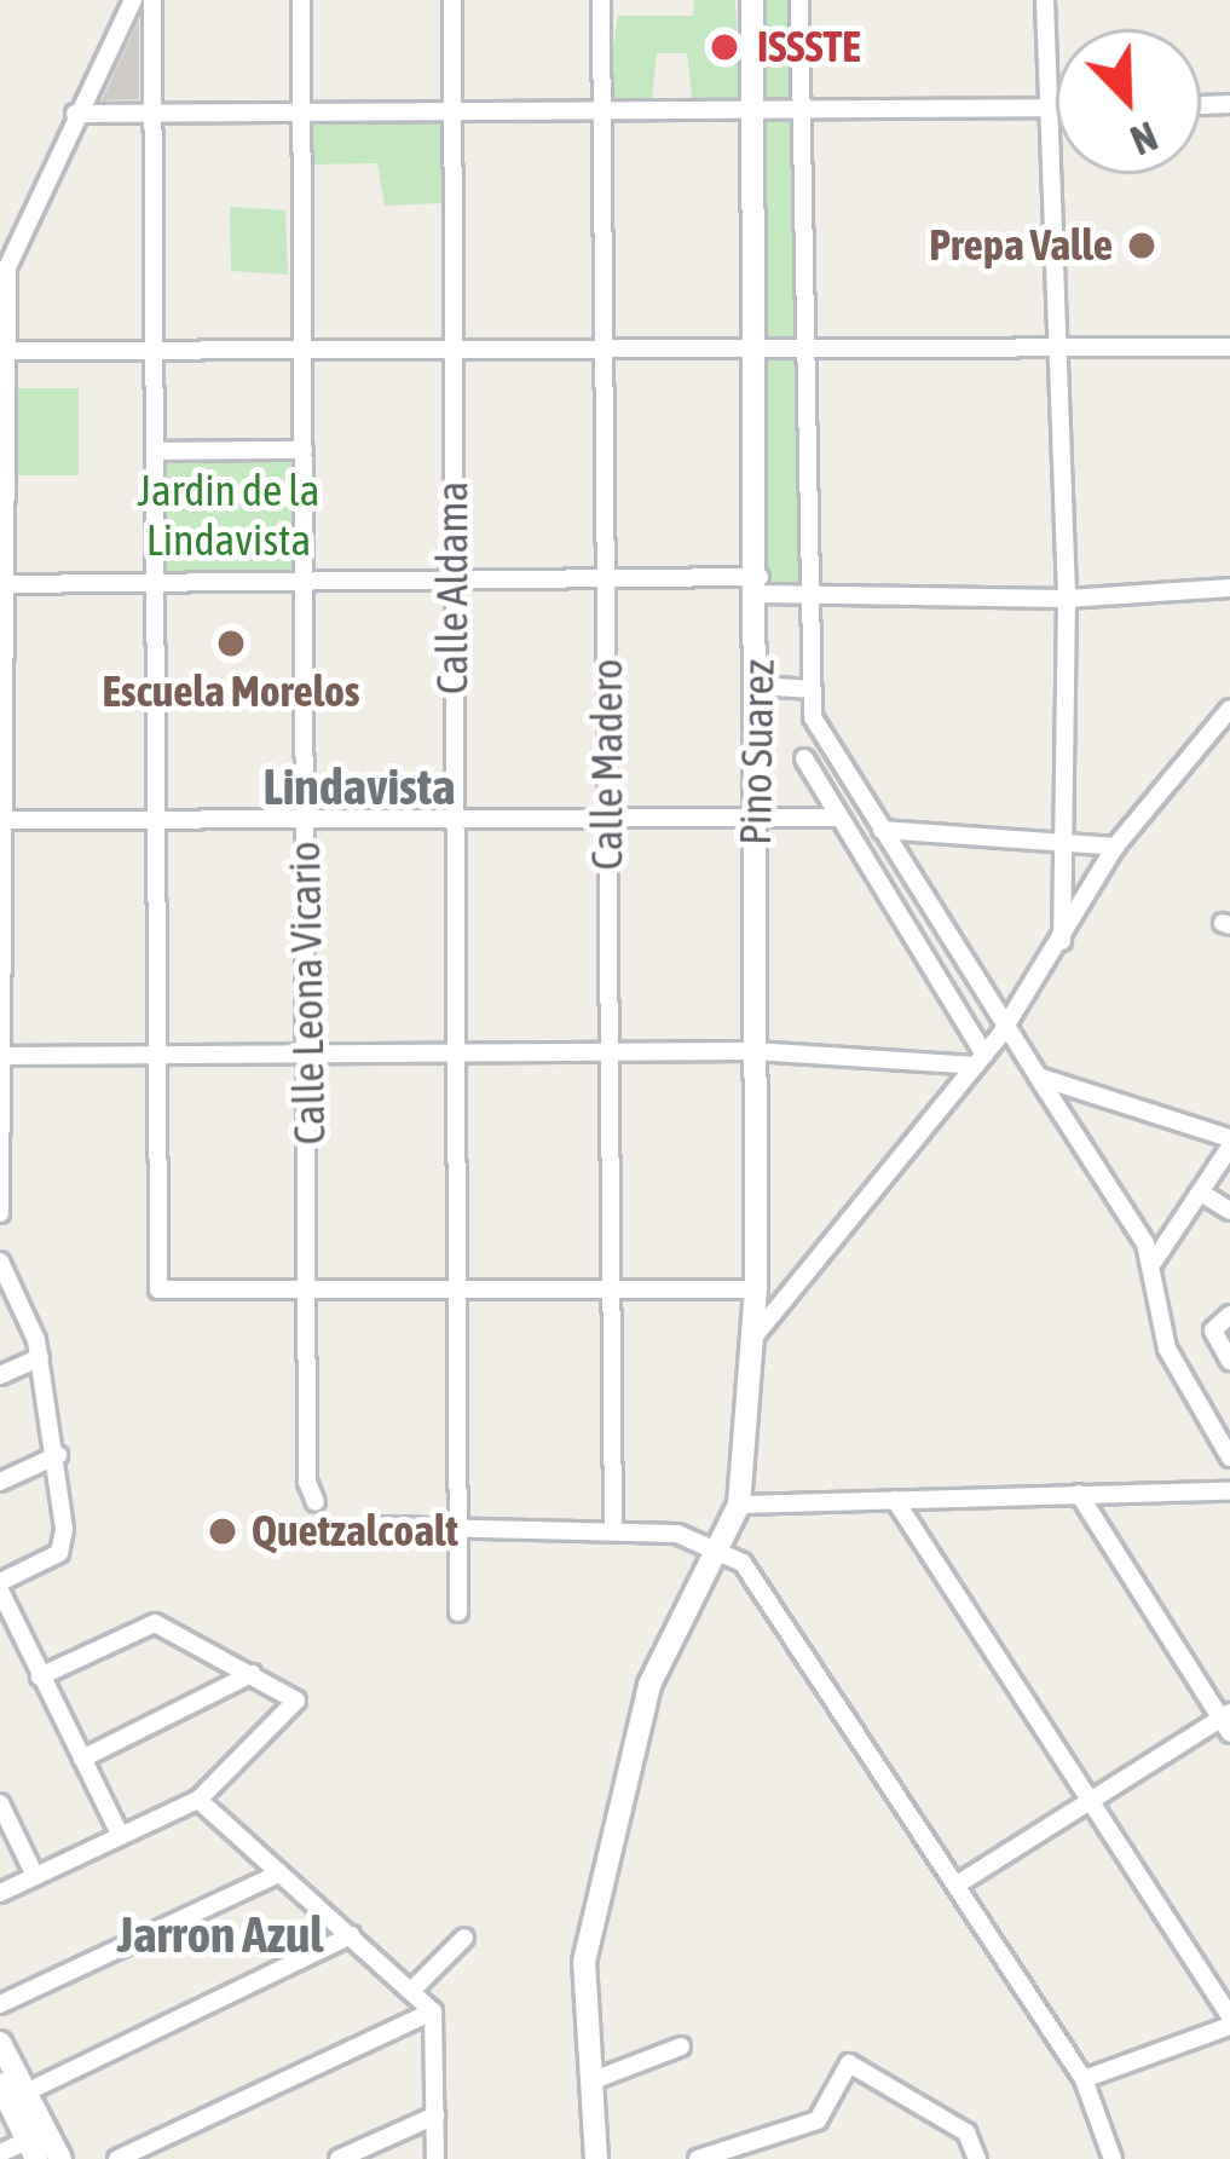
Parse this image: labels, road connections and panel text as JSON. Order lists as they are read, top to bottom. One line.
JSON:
{"streets":{"street":["Calle Aldama","Pino Suarez","Calle Madero","Calle Leona Vicario"]},"districts":["Lindavista","Jarron Azul"],"parks":["Jardin de la Lindavista"],"places":["ISSSTE","Prepa Valle","Escuela Morelos","Quetzalcoalt"],"north":"bottom right"}
